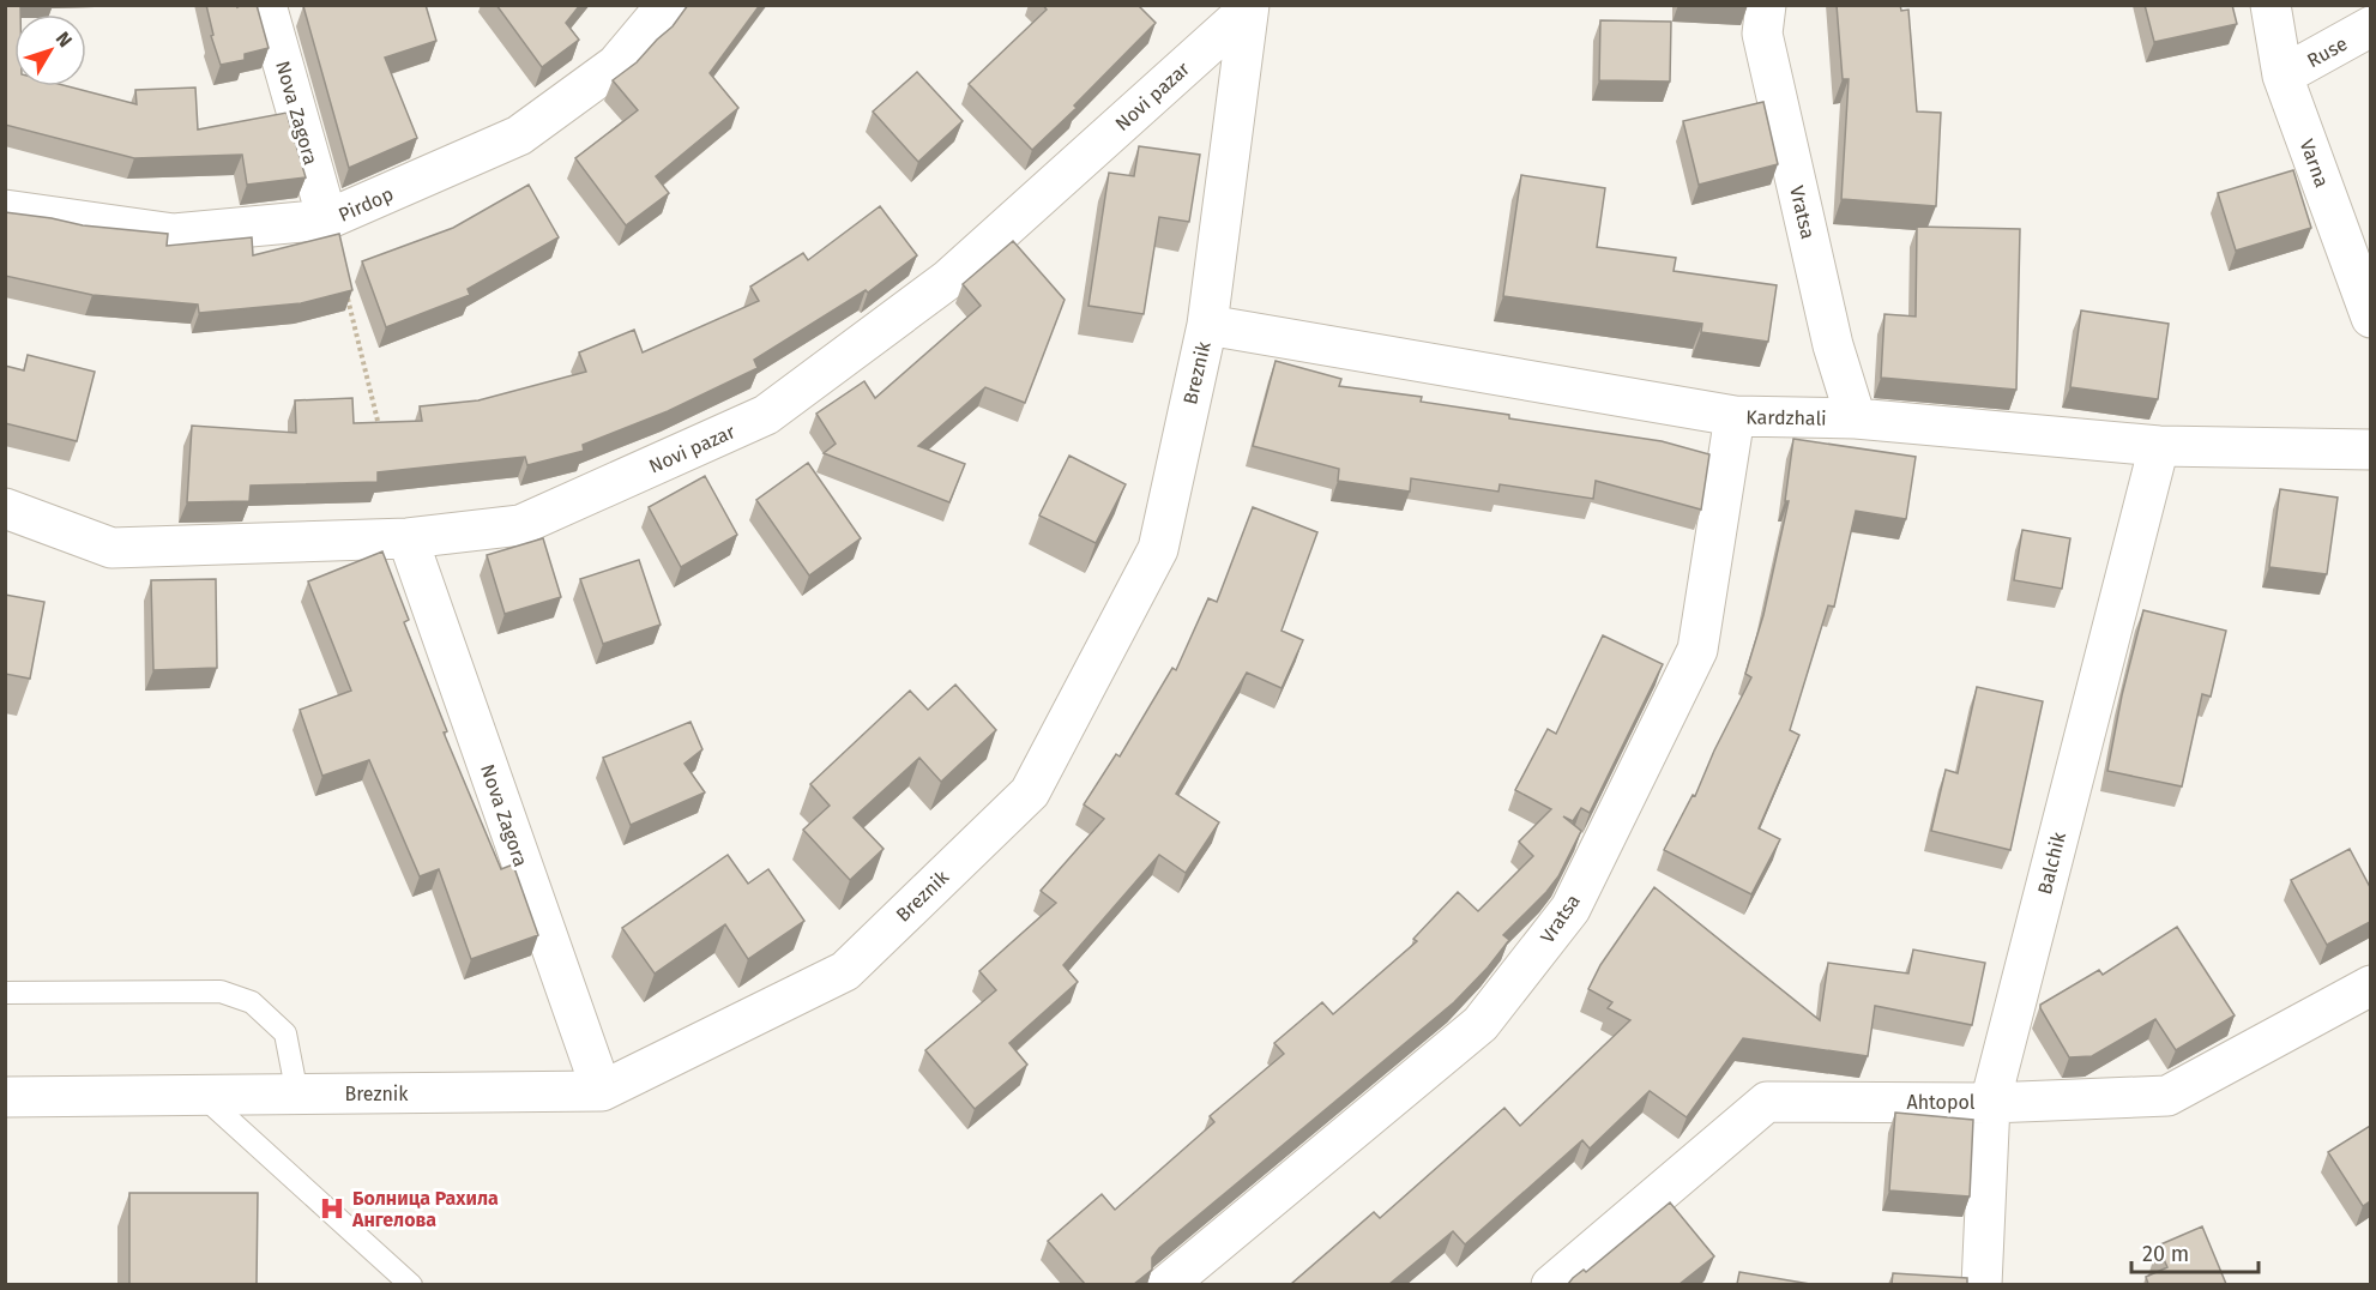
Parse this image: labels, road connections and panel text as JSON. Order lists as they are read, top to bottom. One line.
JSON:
{"streets":{"street":["Ruse","Novi pazar","Nova Zagora","Varna","Pirdop","Vratsa","Breznik","Kardzhali","Balchik","Ahtopol"]},"crossings":[["Ruse","Varna"],["Novi pazar","Nova Zagora"],["Novi pazar","Breznik"],["Nova Zagora","Pirdop"],["Nova Zagora","Breznik"],["Vratsa","Kardzhali"],["Breznik","Kardzhali"],["Kardzhali","Balchik"],["Balchik","Ahtopol"]],"places":{"hospital":["Болница Рахила Ангелова"]},"scale_bar":"20 m","north":"top right"}
